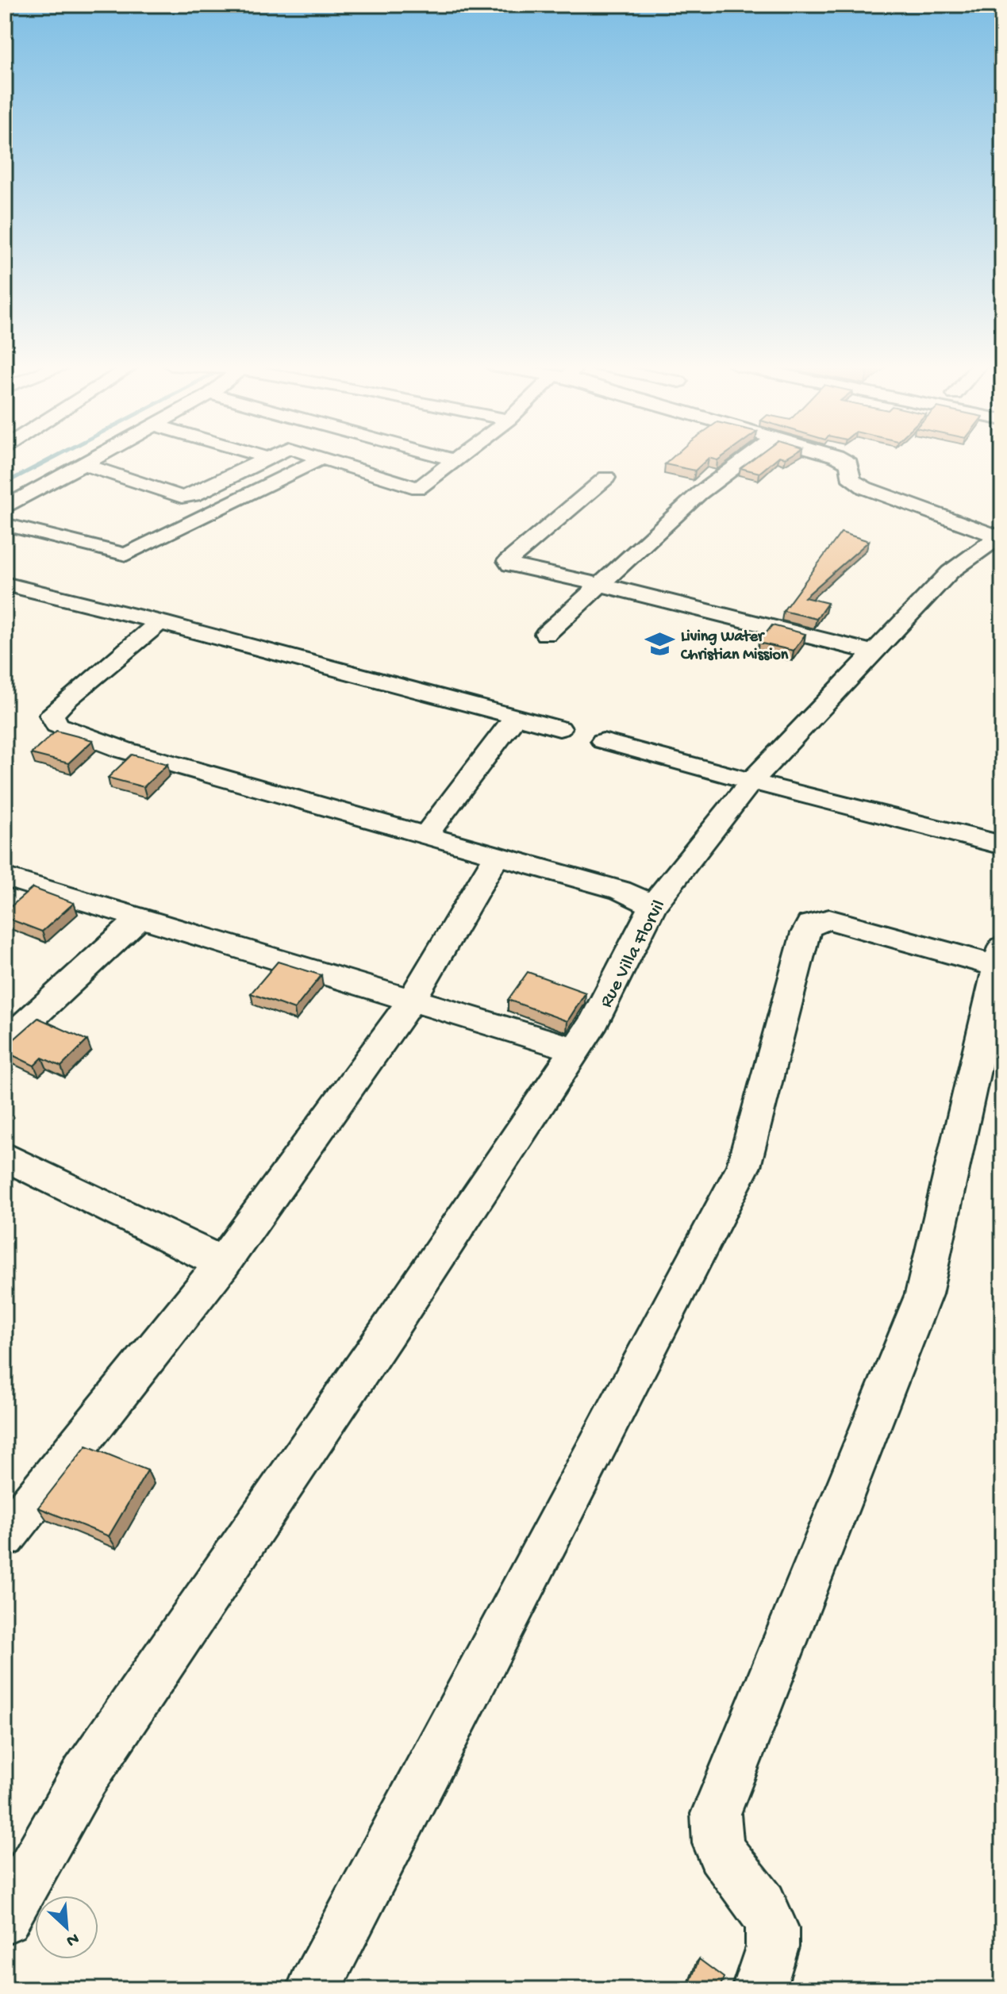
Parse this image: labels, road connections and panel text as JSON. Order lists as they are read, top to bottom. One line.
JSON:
{"streets":{"street":["Rue Villa Florvil"]},"places":{"school or university":["Living Water Christian Mission"]},"north":"bottom right"}
